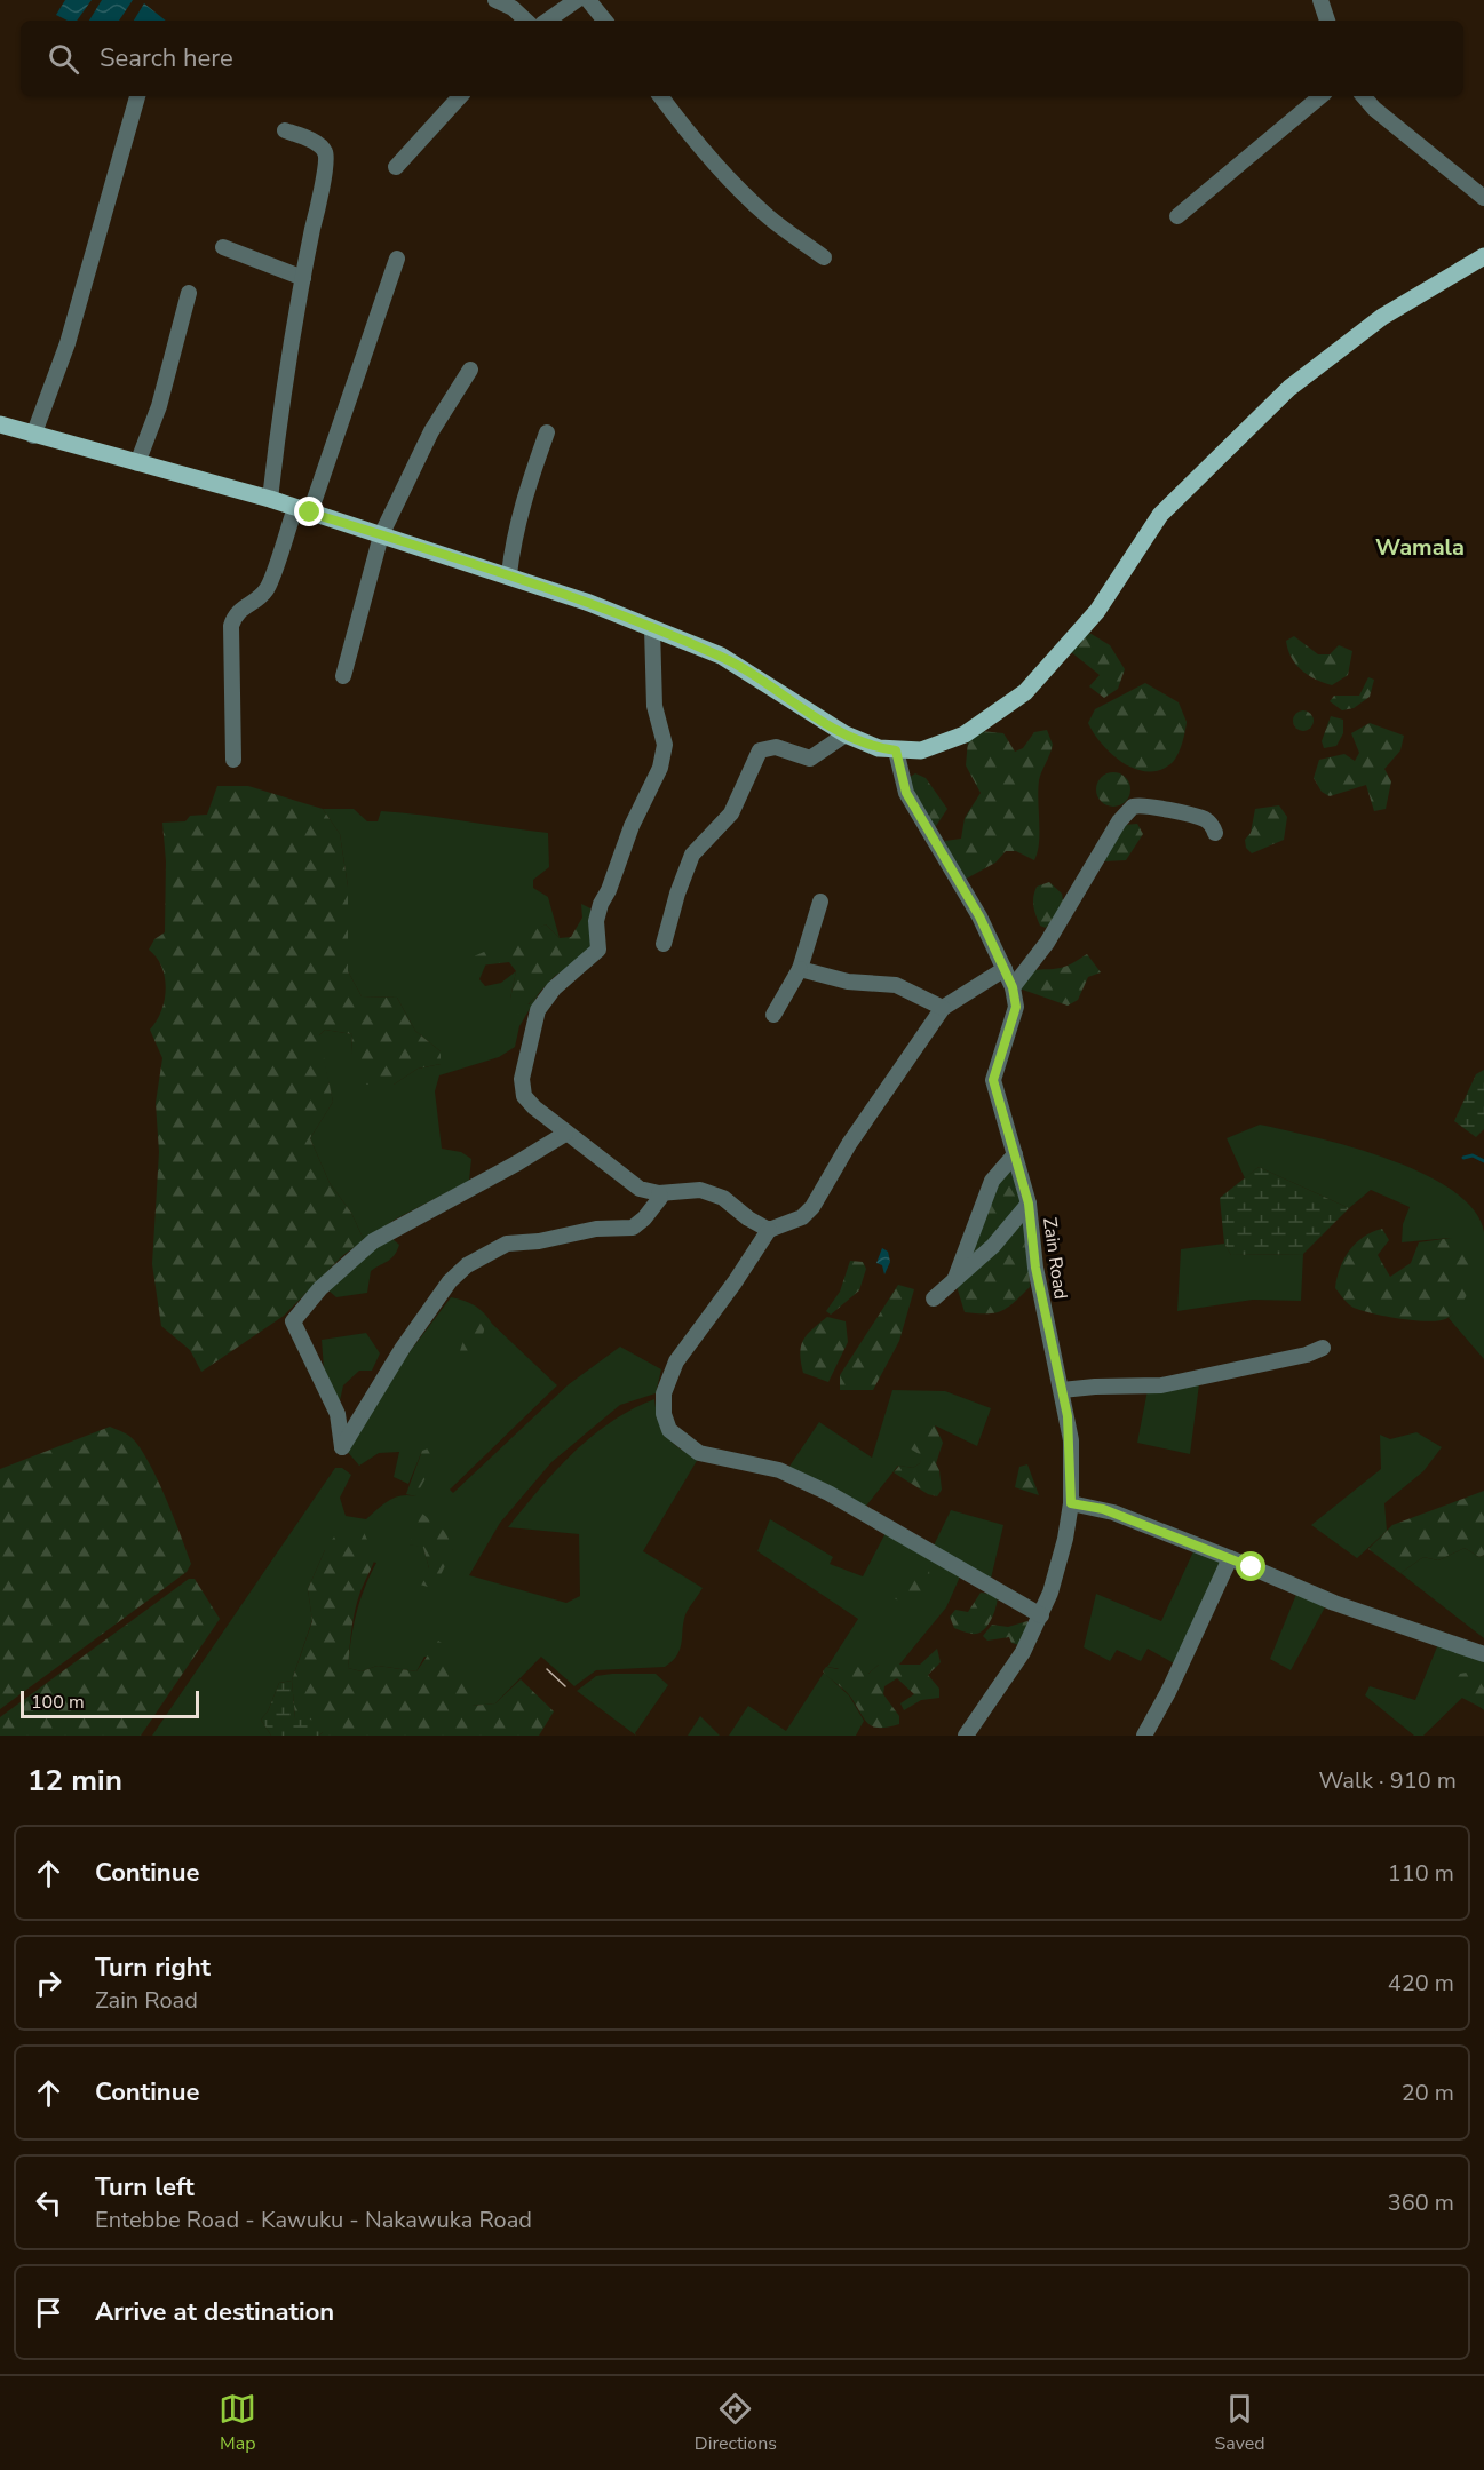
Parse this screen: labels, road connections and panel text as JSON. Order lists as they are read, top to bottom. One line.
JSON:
{"streets":{"street":["Zain Road"]},"districts":["Wamala"],"scale_bar":"100 m","page":{"search":"Search here","scale":"100 m","heading":["12 min","Walk · 910 m"],"list":[["Continue","110 m"],["Turn right","Zain Road","420 m"],["Continue","20 m"],["Turn left","Entebbe Road - Kawuku - Nakawuka Road","360 m"],"Arrive at destination"],"nav":["Map","Directions","Saved"]}}
